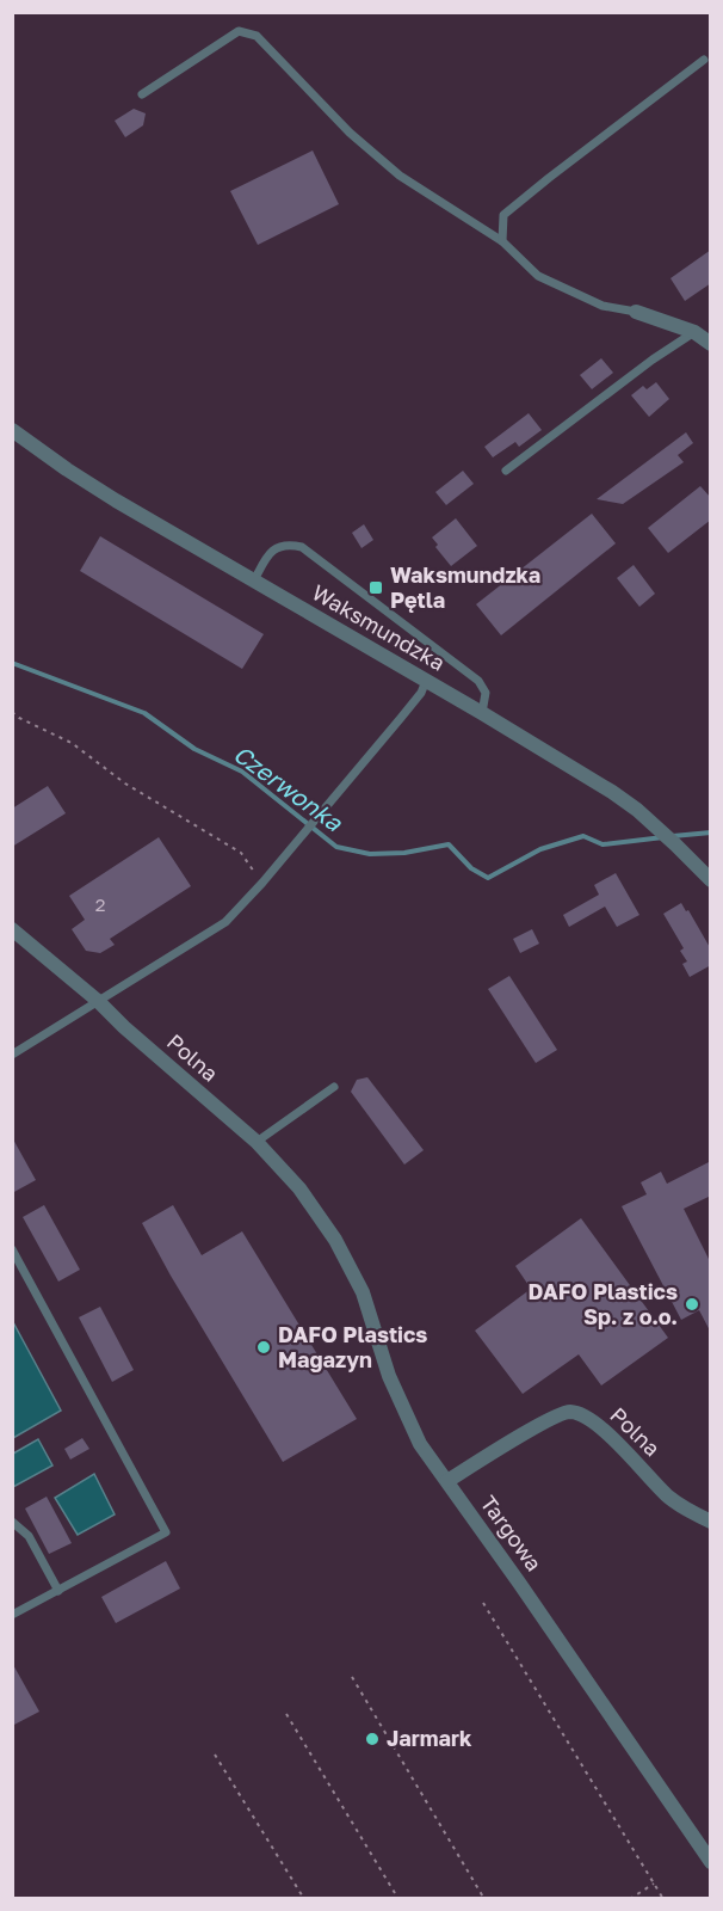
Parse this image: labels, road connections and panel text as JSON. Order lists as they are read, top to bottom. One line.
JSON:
{"streets":{"street":["Waksmundzka","Polna","Targowa"]},"crossings":[["Polna","Targowa"]],"water":["Czerwonka"],"places":{"transit":["Waksmundzka Pętla"],"other":["DAFO Plastics Sp. z o.o.","DAFO Plastics Magazyn","Jarmark"]},"house_numbers":["2"]}
